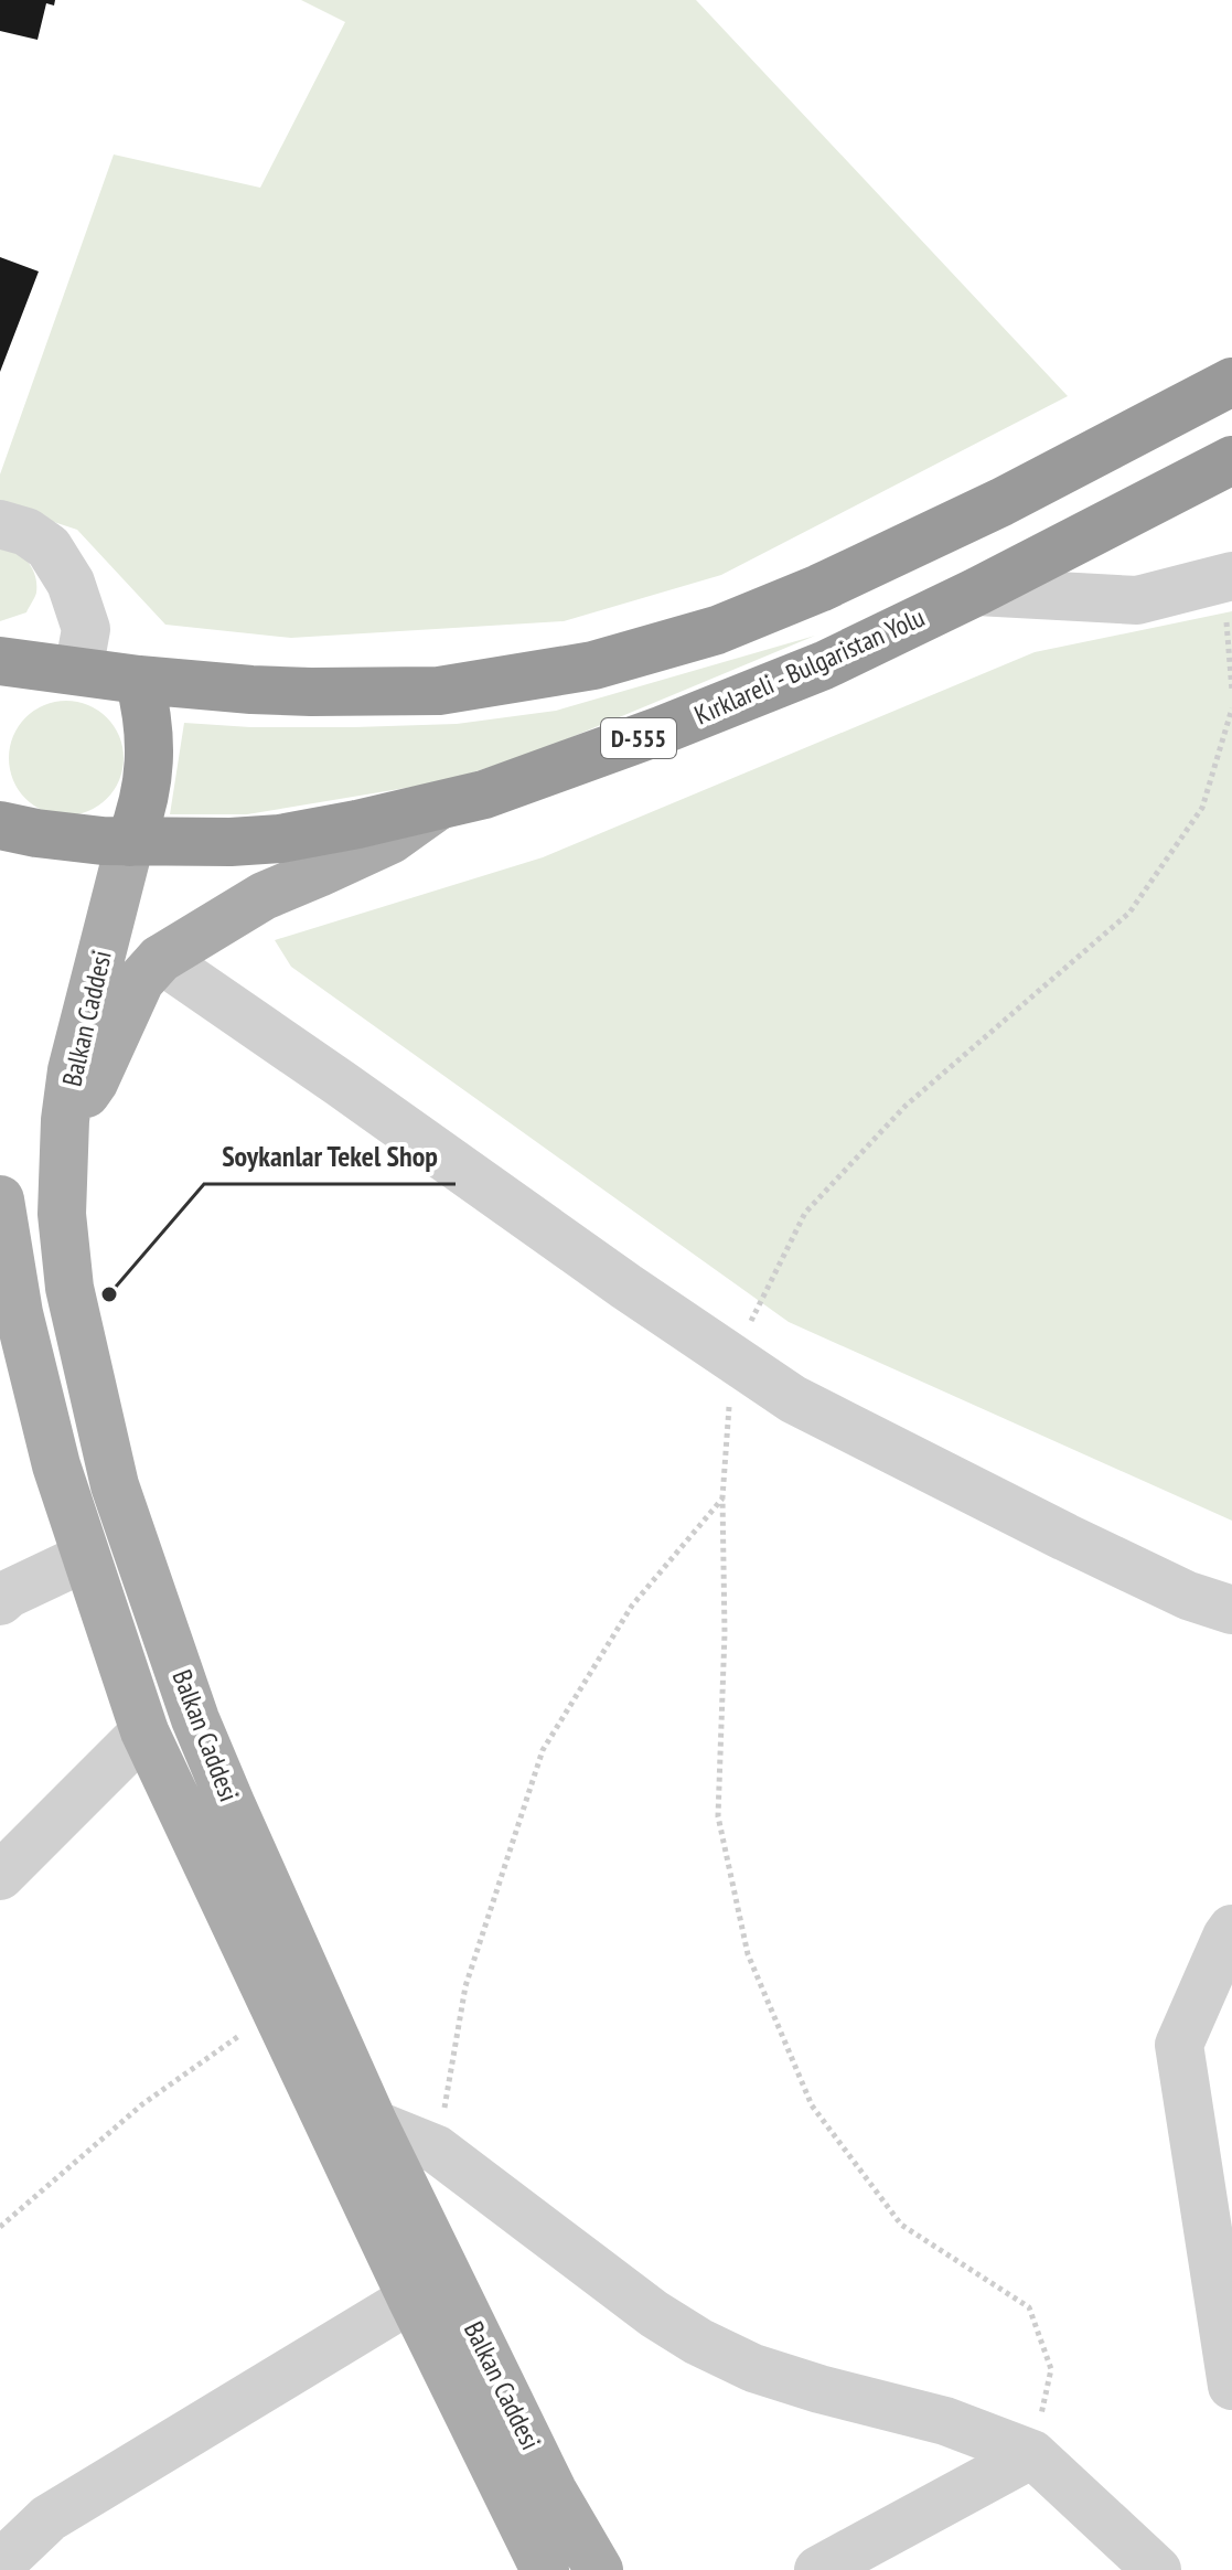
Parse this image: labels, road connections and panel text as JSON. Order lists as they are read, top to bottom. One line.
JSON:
{"streets":{"highway":["Kırklareli - Bulgaristan Yolu","D-555"],"main road":["Balkan Caddesi"]},"crossings":[["Kırklareli - Bulgaristan Yolu","Balkan Caddesi"]],"places":["Soykanlar Tekel Shop"]}
